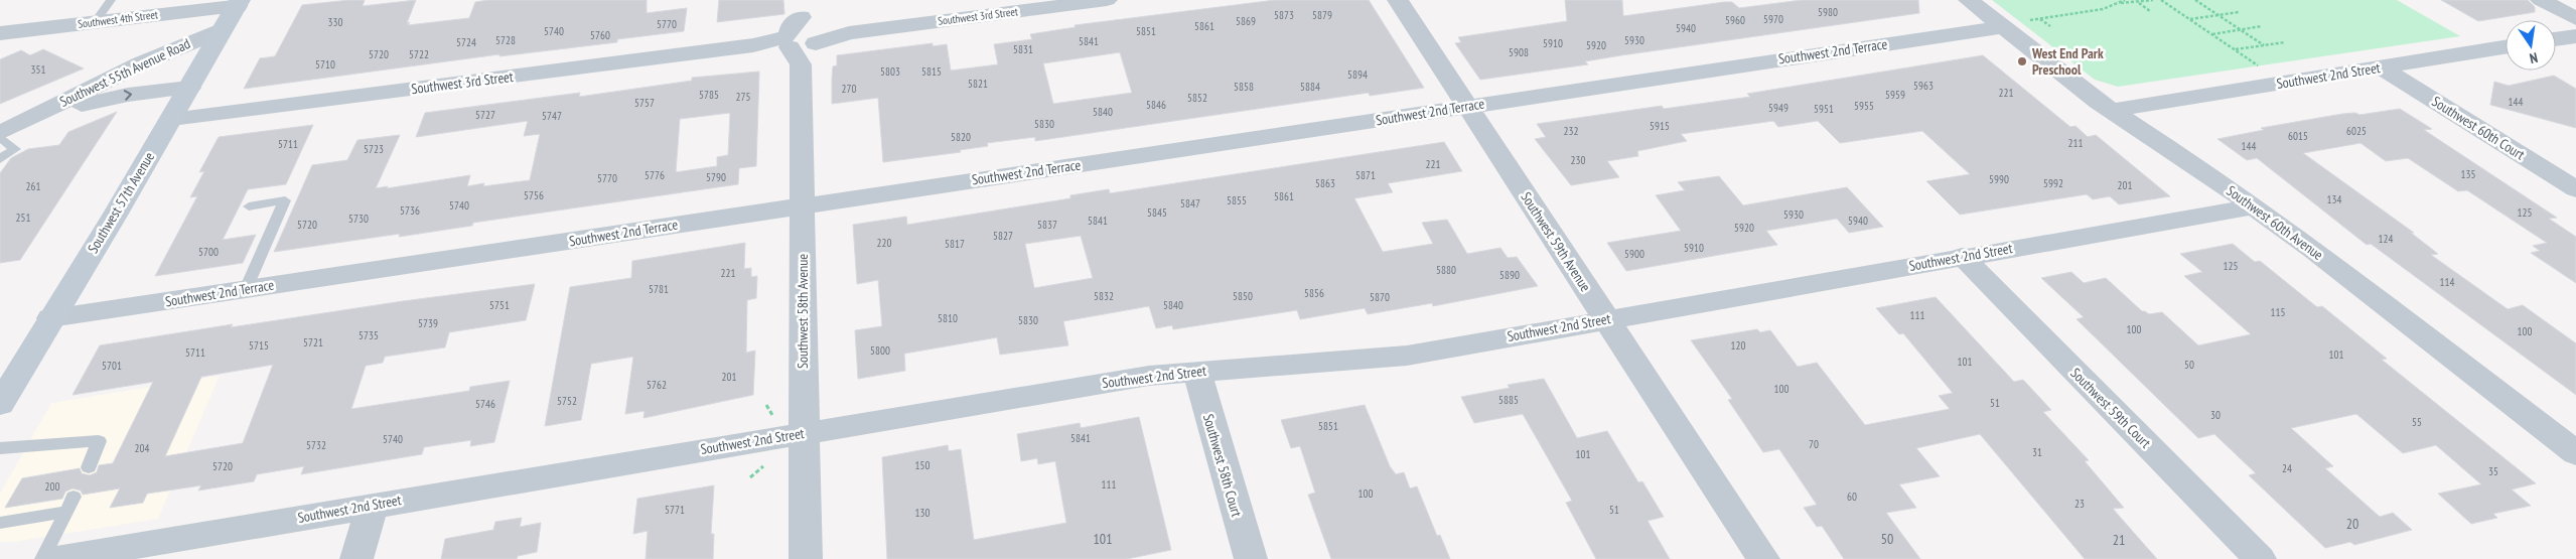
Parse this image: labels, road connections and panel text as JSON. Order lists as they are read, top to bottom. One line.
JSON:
{"streets":{"main road":["Southwest 57th Avenue"],"street":["Southwest 3rd Street","Southwest 4th Street","Southwest 2nd Terrace","Southwest 55th Avenue Road","Southwest 2nd Street","Southwest 60th Court","Southwest 60th Avenue","Southwest 59th Avenue","Southwest 58th Avenue","Southwest 59th Court","Southwest 58th Court"]},"crossings":[["Southwest 3rd Street","Southwest 57th Avenue"],["Southwest 3rd Street","Southwest 58th Avenue"],["Southwest 4th Street","Southwest 57th Avenue"],["Southwest 2nd Terrace","Southwest 57th Avenue"],["Southwest 2nd Terrace","Southwest 60th Avenue"],["Southwest 2nd Terrace","Southwest 59th Avenue"],["Southwest 2nd Terrace","Southwest 58th Avenue"],["Southwest 55th Avenue Road","Southwest 57th Avenue"],["Southwest 2nd Street","Southwest 60th Court"],["Southwest 2nd Street","Southwest 60th Avenue"],["Southwest 2nd Street","Southwest 59th Avenue"],["Southwest 2nd Street","Southwest 58th Avenue"],["Southwest 2nd Street","Southwest 59th Court"],["Southwest 2nd Street","Southwest 58th Court"]],"places":["West End Park Preschool"],"house_numbers":["5980","5873","5879","5970","5960","5869","330","5770","5861","5940","5740","5851","5760","5728","5930","5841","5724","5910","5920","5831","5908","5720","5722","5710","351","5803","5815","5894","5821","5963","5858","5884","270","221","5785","5959","275","5852","144","5757","5846","5955","5949","5951","5840","5727","5747","5830","5915","232","6025","6015","5820","211","5711","144","5723","230","221","135","5776","5871","5790","5770","5990","5863","5992","201","261","5756","5861","134","5855","5847","5740","5736","5845","125","5930","251","5730","5841","5940","5720","5837","5920","5827","124","220","5817","5910","5700","5900","125","5880","221","5890","114","5781","5856","5832","5850","5870","5751","5840","115","111","5810","5830","5739","100","100","5735","5721","5715","120","5800","5711","101","101","50","5701","201","5762","100","5885","5752","51","5746","30","55","5851","5841","5740","70","5732","204","31","101","150","5720","24","35","111","200","100","60","23","5771","51","130","20","101","50","21"],"north":"bottom"}
